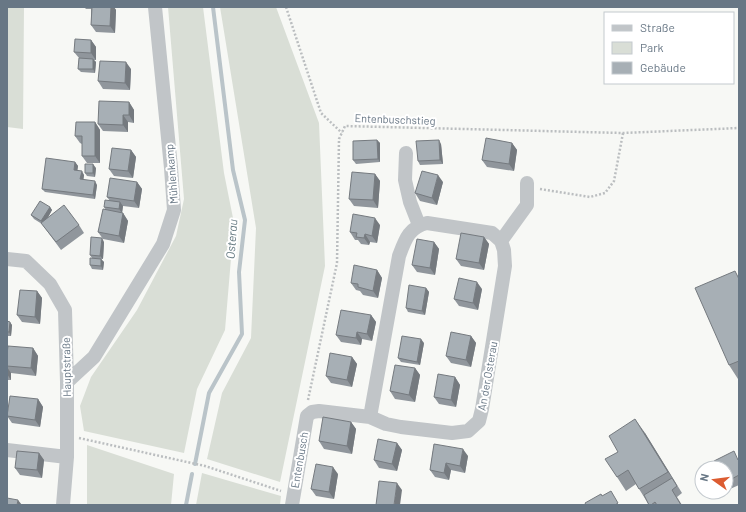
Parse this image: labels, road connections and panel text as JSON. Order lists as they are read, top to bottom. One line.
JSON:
{"streets":{"street":["Mühlenkamp","Hauptstraße","An der Osterau","Entenbusch"],"path":["Entenbuschstieg"]},"crossings":[["Entenbuschstieg","An der Osterau"],["Entenbuschstieg","Entenbusch"],["Mühlenkamp","Hauptstraße"],["An der Osterau","Entenbusch"]],"water":["Osterau"],"legend":["Straße","Park","Gebäude"],"north":"left"}
